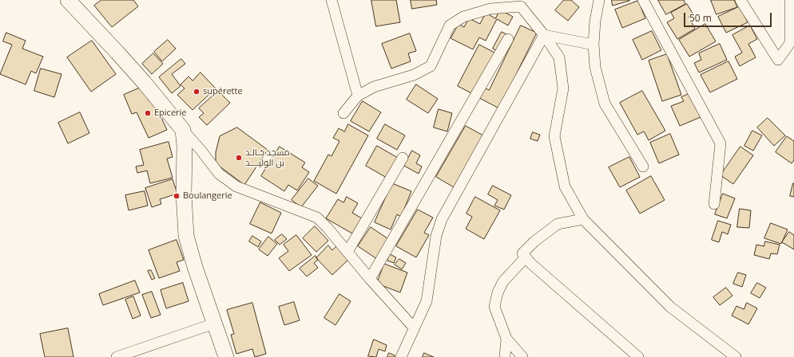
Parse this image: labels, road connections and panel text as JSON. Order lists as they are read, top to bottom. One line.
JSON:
{"places":["supérette","Epicerie","مسجد خـالـد بن الوليــــد","Boulangerie"],"scale_bar":"50 m"}
